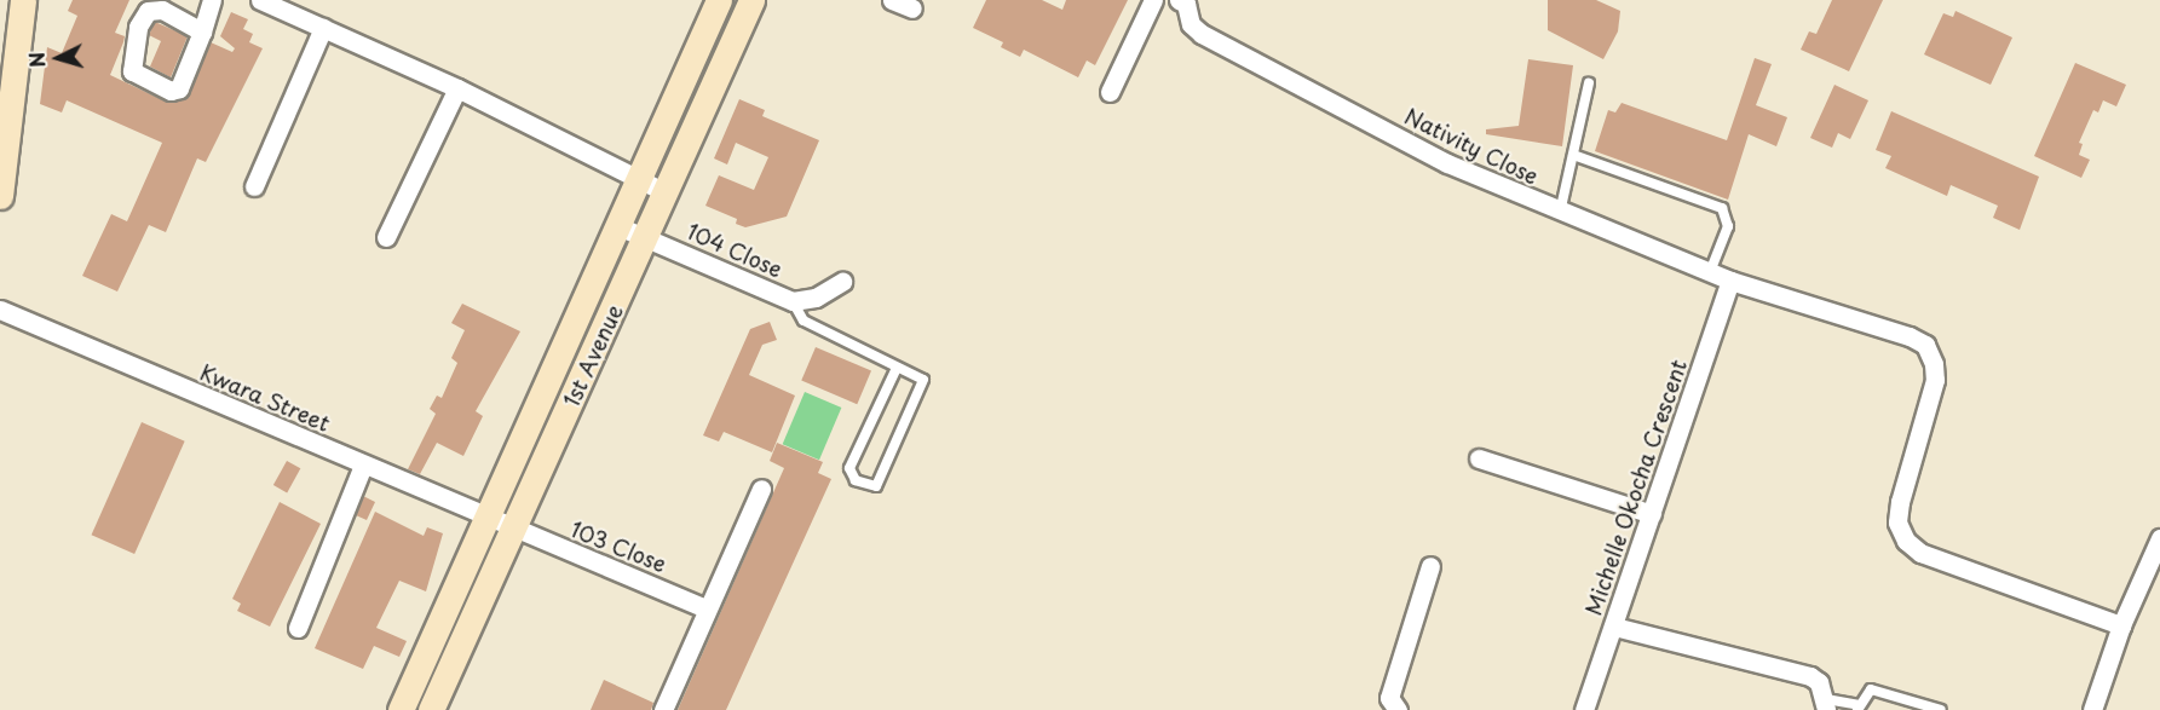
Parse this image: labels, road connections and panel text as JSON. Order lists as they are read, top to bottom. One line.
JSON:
{"streets":{"street":["Nativity Close","104 Close","1st Avenue","Kwara Street","Michelle Okocha Crescent","103 Close"]},"crossings":[["Nativity Close","Michelle Okocha Crescent"],["104 Close","1st Avenue"],["1st Avenue","Kwara Street"],["1st Avenue","103 Close"],["Kwara Street","103 Close"]],"north":"left"}
